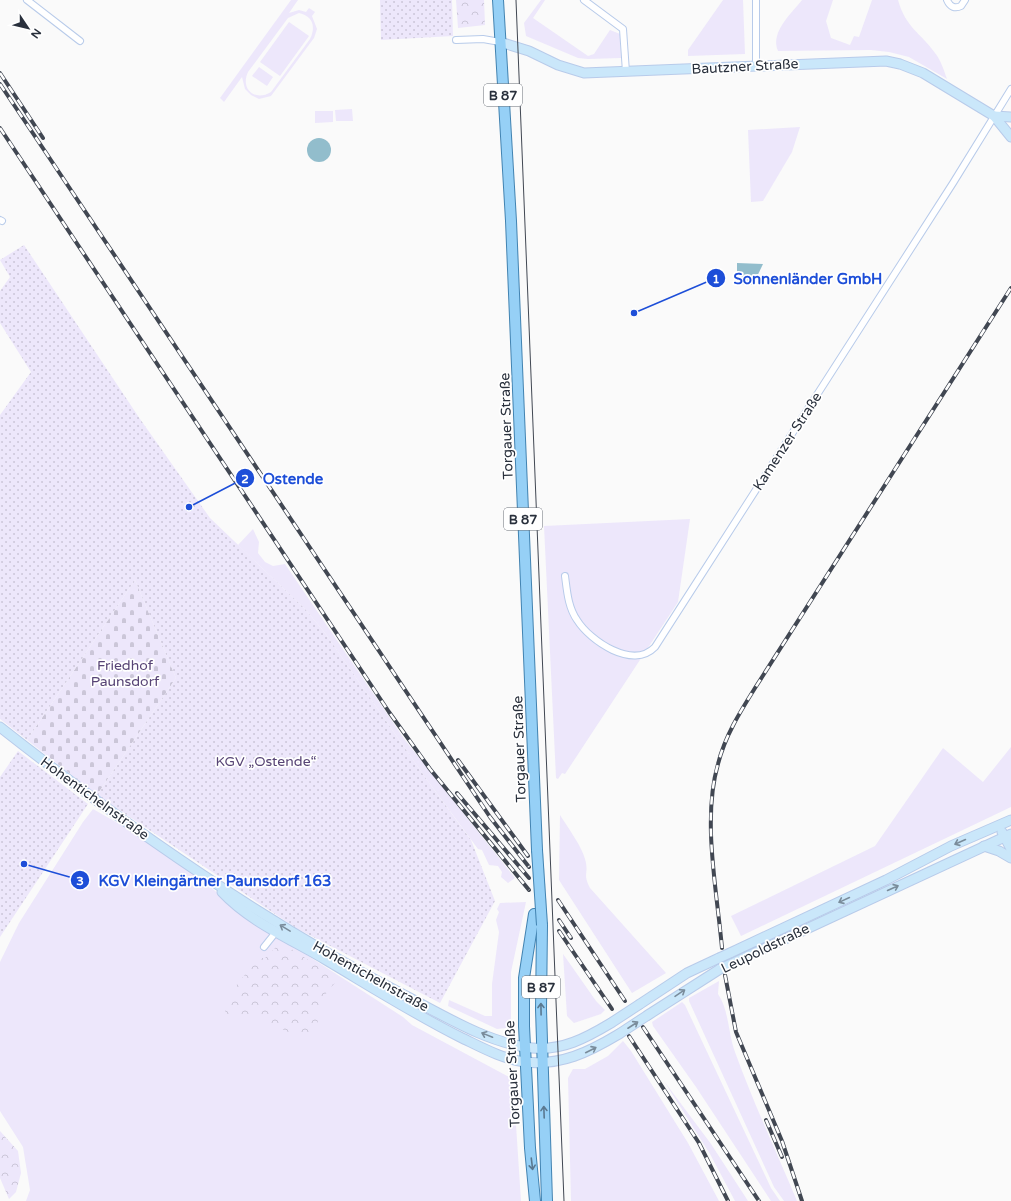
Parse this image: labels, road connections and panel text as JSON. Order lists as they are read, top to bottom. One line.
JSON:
{"streets":{"main road":["Bautzner Straße","B 87","Torgauer Straße","Hohentichelnstraße","Leupoldstraße"],"street":["Kamenzer Straße"]},"crossings":[["Bautzner Straße","Torgauer Straße"],["Bautzner Straße","Kamenzer Straße"],["Torgauer Straße","Hohentichelnstraße"],["Torgauer Straße","Leupoldstraße"],["Hohentichelnstraße","Leupoldstraße"]],"parks":["Friedhof Paunsdorf","KGV „Ostende“"],"places":["Sonnenländer GmbH","Ostende","KGV Kleingärtner Paunsdorf 163"],"north":"bottom right"}
